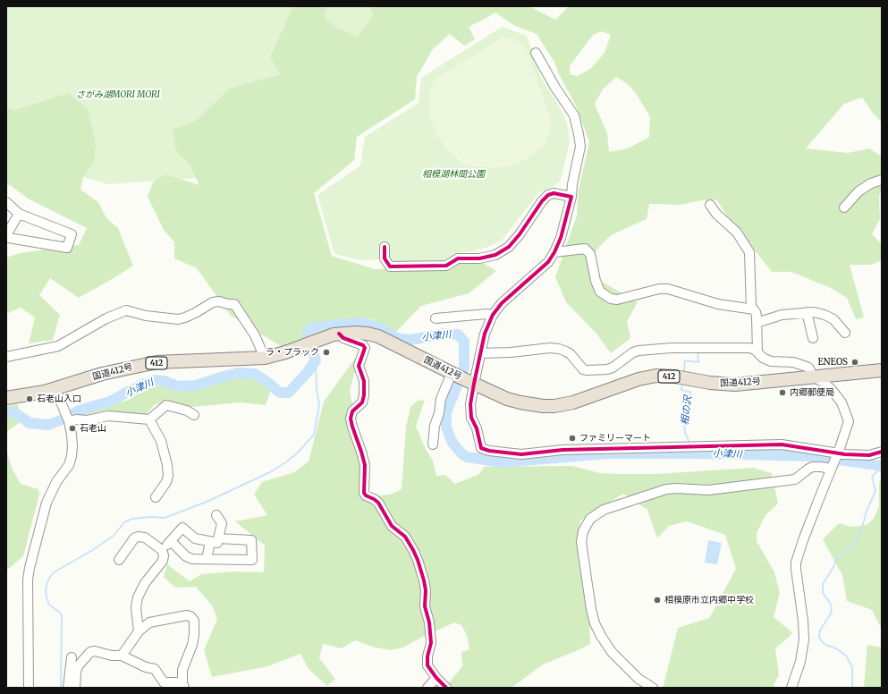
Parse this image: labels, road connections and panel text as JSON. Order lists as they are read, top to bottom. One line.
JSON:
{"streets":{"highway":["412","国道412号"]},"water":["小津川","相の沢"],"parks":["さがみ湖MORI MORI","相模湖林間公園"],"places":["ラ・プラック","ENEOS","内郷郵便局","石老山入口","石老山","ファミリーマート","相模原市立内郷中学校"]}
